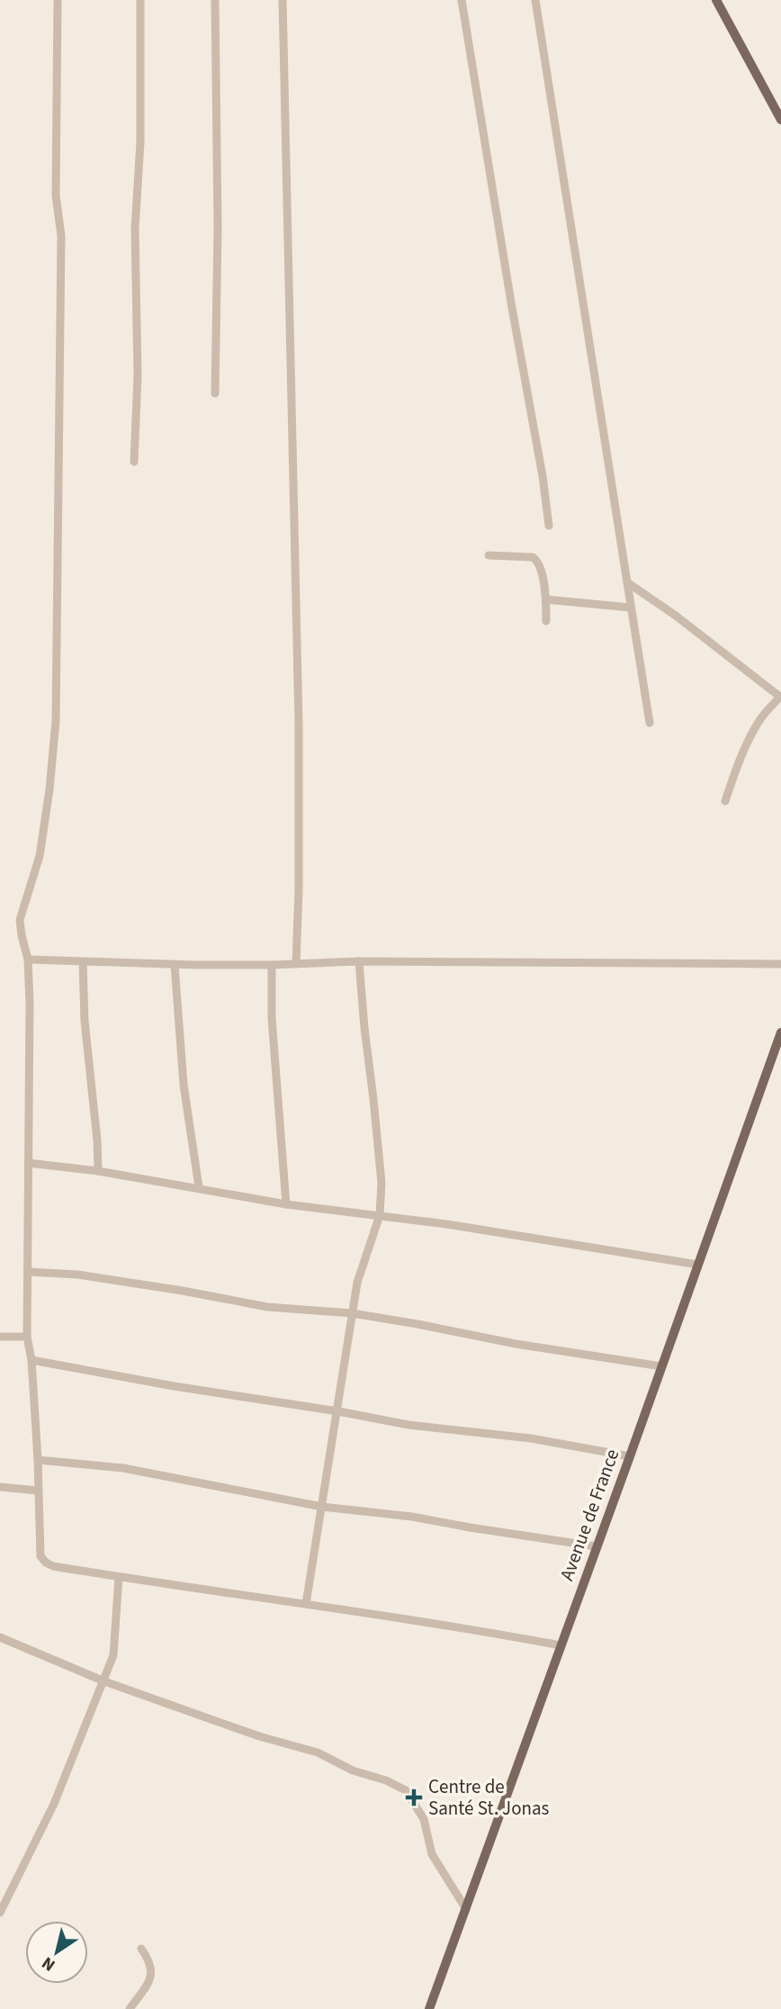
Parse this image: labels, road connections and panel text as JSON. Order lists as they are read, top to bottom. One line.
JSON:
{"streets":{"main road":["Avenue de France"]},"places":{"health":["Centre de Santé St. Jonas"]},"north":"bottom left"}
